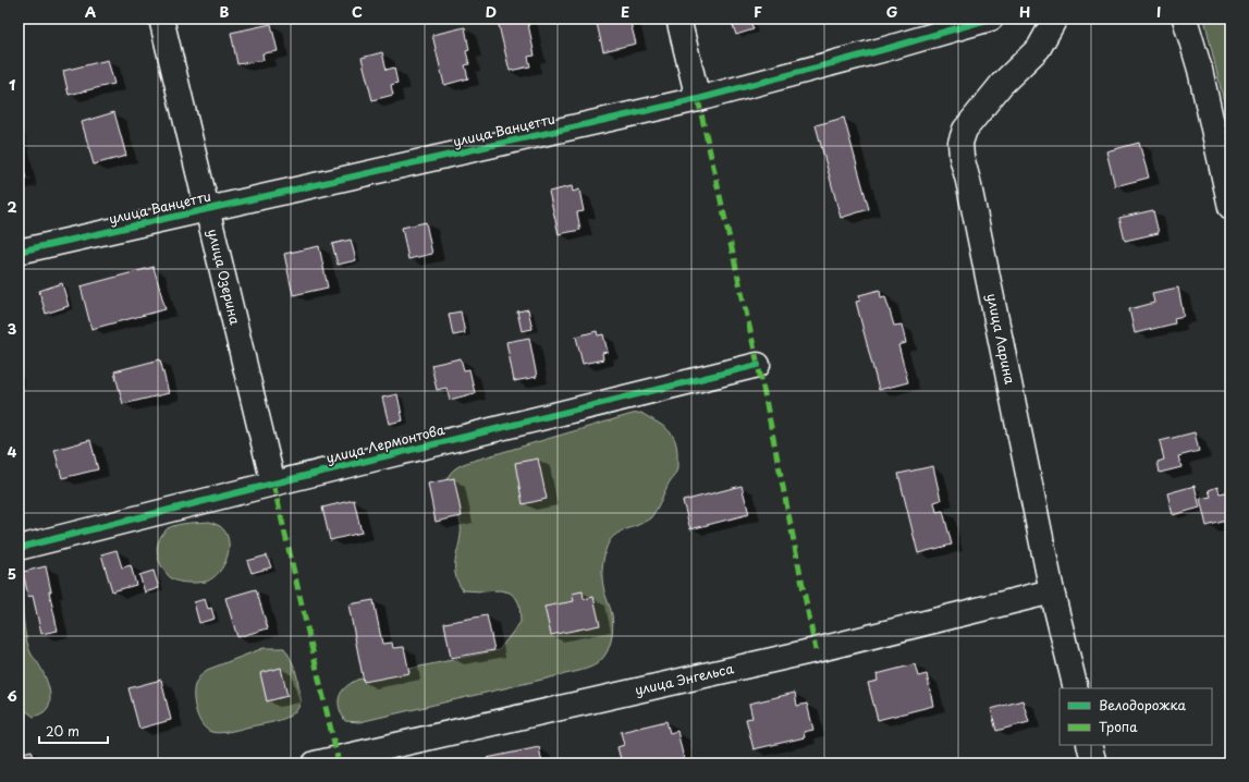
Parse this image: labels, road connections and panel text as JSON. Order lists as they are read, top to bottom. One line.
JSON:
{"streets":{"street":["улица Ванцетти","улица Озерина","улица Ларина","улица Лермонтова","улица Энгельса"]},"crossings":[["улица Ванцетти","улица Озерина"],["улица Озерина","улица Лермонтова"],["улица Ларина","улица Энгельса"]],"legend":["Велодорожка","Тропа"],"scale_bar":"20 m","grid":{"columns":["A","B","C","D","E","F","G","H","I"],"rows":["1","2","3","4","5","6"]}}
